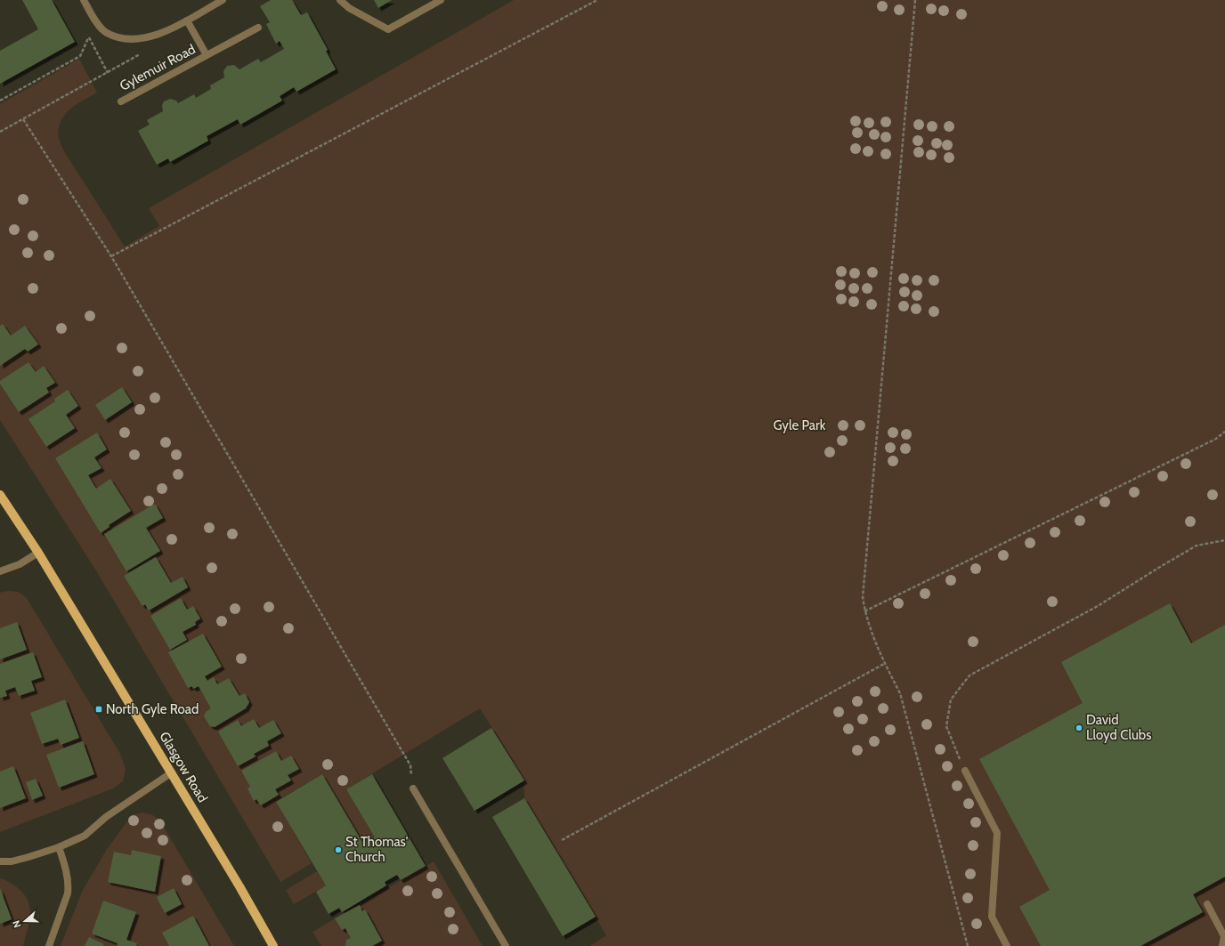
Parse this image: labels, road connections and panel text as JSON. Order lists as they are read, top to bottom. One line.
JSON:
{"streets":{"main road":["Glasgow Road"],"street":["Gylemuir Road"]},"parks":["Gyle Park"],"places":{"transit":["North Gyle Road"],"other":["David Lloyd Clubs","St Thomas' Church"]},"north":"left"}
